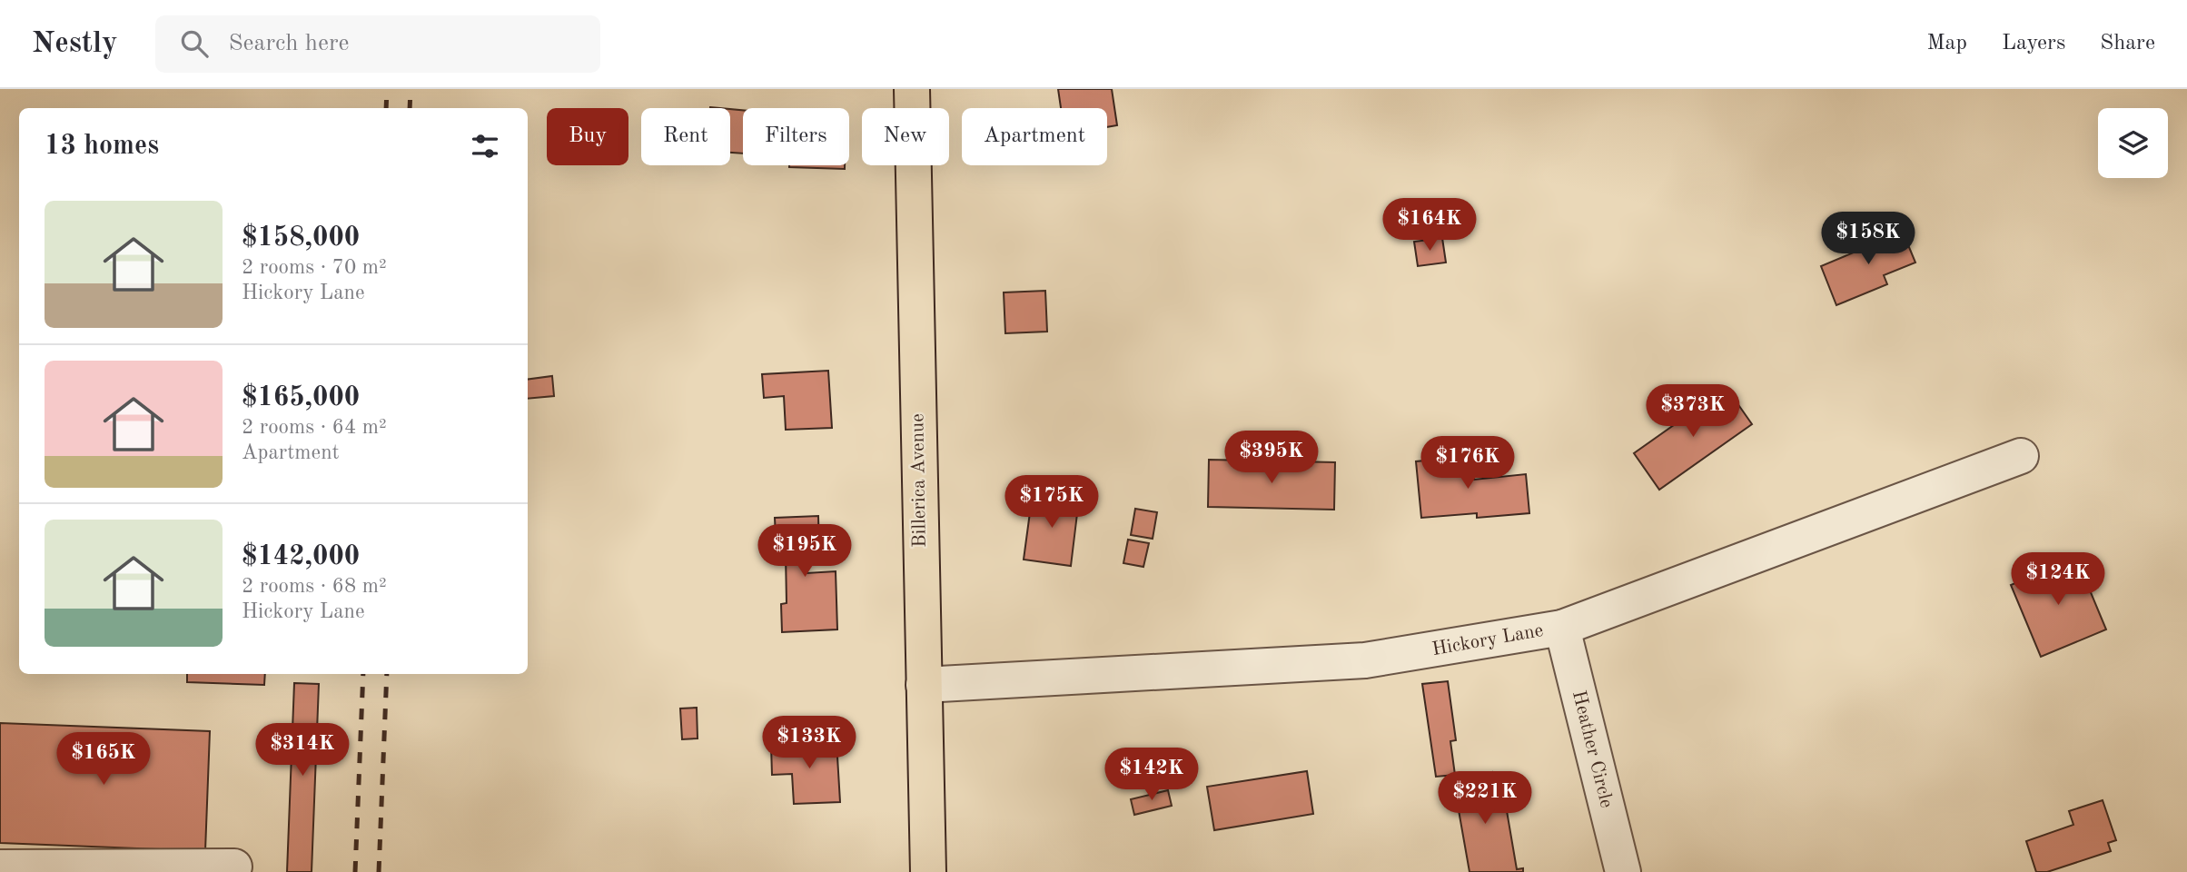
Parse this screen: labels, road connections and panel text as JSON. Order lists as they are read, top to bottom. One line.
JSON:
{"streets":{"main road":["Billerica Avenue"],"street":["Hickory Lane","Heather Circle"]},"crossings":[["Billerica Avenue","Hickory Lane"],["Hickory Lane","Heather Circle"]],"page":{"header":"Nestly","search":"Search here","nav":["Map","Layers","Share"],"chip":["Buy","Rent","Filters","New","Apartment"],"heading":"13 homes","list":[{"name":"$158,000","note":"2 rooms · 70 m² · Hickory Lane"},{"name":"$165,000","note":"2 rooms · 64 m² · Apartment"},{"name":"$142,000","note":"2 rooms · 68 m² · Hickory Lane"}],"price":["$164K","$158K","$373K","$395K","$176K","$175K","$195K","$124K","$133K","$314K","$165K","$142K","$221K"]}}
